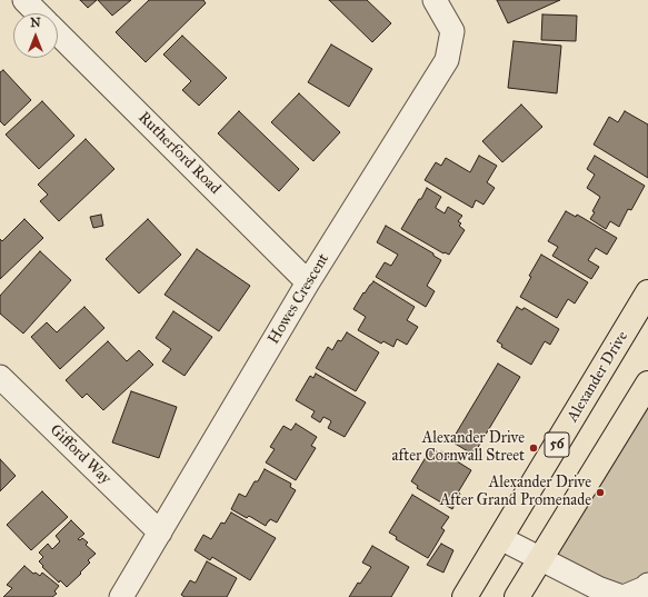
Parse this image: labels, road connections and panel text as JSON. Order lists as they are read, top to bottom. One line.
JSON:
{"streets":{"main road":["Alexander Drive","56"],"street":["Rutherford Road","Howes Crescent","Gifford Way"]},"crossings":[["Rutherford Road","Howes Crescent"],["Howes Crescent","Gifford Way"]],"places":["Alexander Drive after Cornwall Street","Alexander Drive After Grand Promenade"],"north":"top"}
